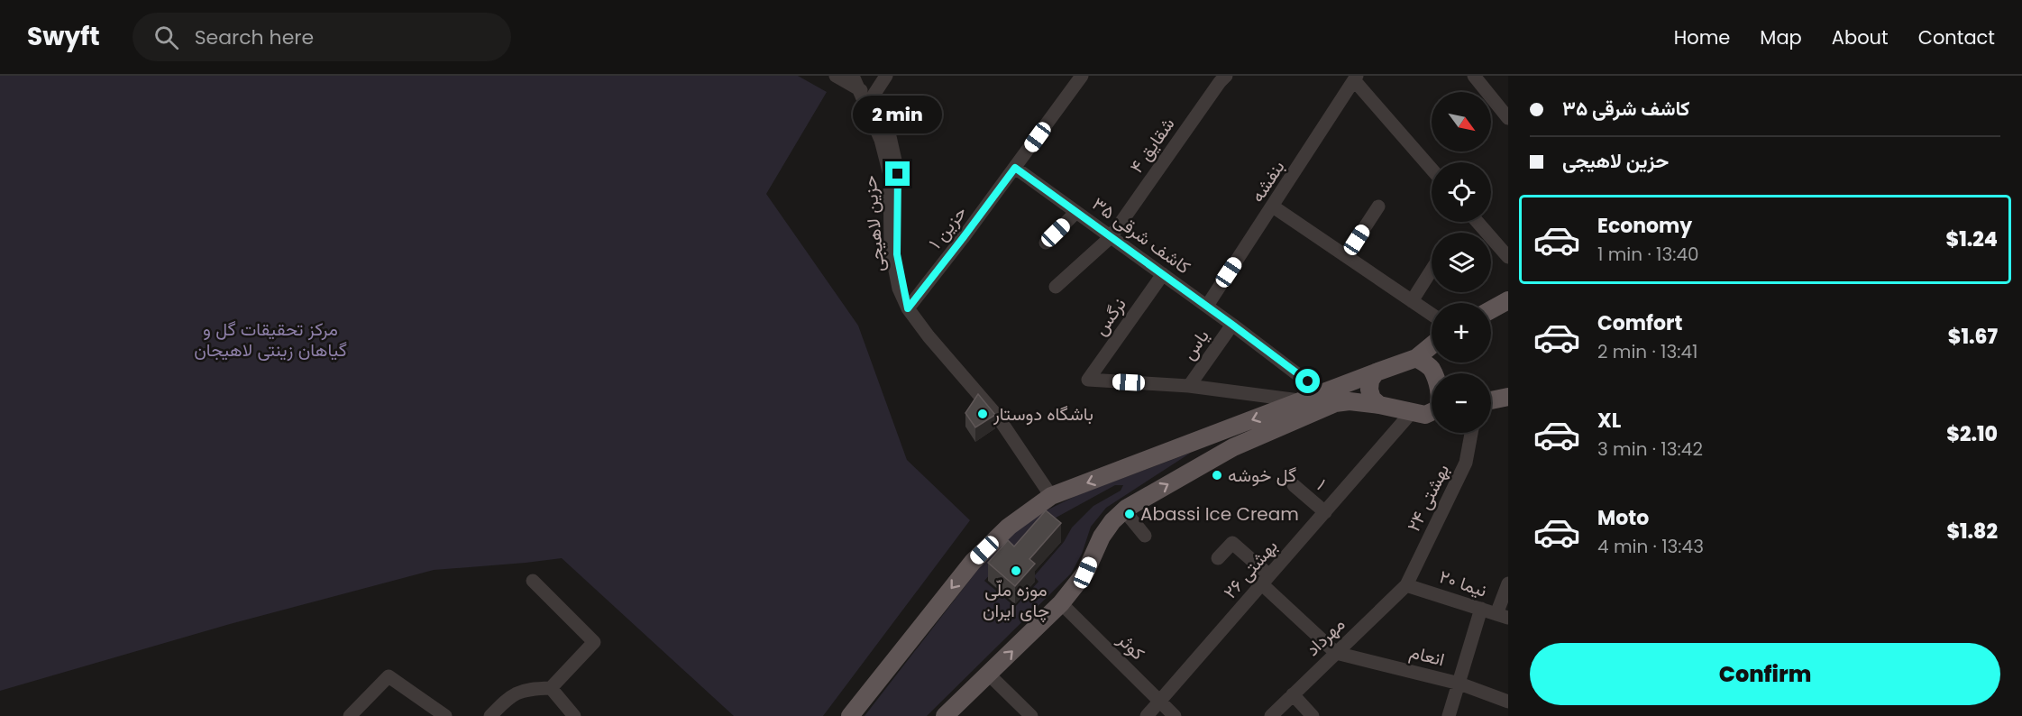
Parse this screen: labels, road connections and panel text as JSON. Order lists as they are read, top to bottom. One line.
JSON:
{"streets":{"street":["شقایق ۴","بنفشه","حزین لاهیجی","حزین ۱","کاشف شرقی ۳۵","نرگس","یاس","۱","بهشتی ۲۴","بهشتی ۲۶","نیما ۲۰","مهرداد","کوثر","انعام"]},"crossings":[["شقایق ۴","کاشف شرقی ۳۵"],["بنفشه","کاشف شرقی ۳۵"],["حزین لاهیجی","حزین ۱"],["حزین ۱","کاشف شرقی ۳۵"],["کاشف شرقی ۳۵","نرگس"],["کاشف شرقی ۳۵","یاس"],["نرگس","یاس"],["۱","بهشتی ۲۶"],["بهشتی ۲۴","نیما ۲۰"],["بهشتی ۲۴","مهرداد"],["بهشتی ۲۶","کوثر"],["نیما ۲۰","مهرداد"],["مهرداد","انعام"]],"parks":["مرکز تحقیقات گل و گیاهان زینتی لاهیجان"],"places":["باشگاه دوستار","گل خوشه","Abassi Ice Cream","موزه ملّی چای ایران"],"north":"bottom right","page":{"header":"Swyft","search":"Search here","nav":["Home","Map","About","Contact"],"banner":["کاشف شرقی ۳۵","حزین لاهیجی"],"map_buttons":["+","−"],"bubble":"2 min","list":[{"name":"Economy","note":"1 min · 13:40","value":"$1.24"},{"name":"Comfort","note":"2 min · 13:41","value":"$1.67"},{"name":"XL","note":"3 min · 13:42","value":"$2.10"},{"name":"Moto","note":"4 min · 13:43","value":"$1.82"}],"buttons":"Confirm"}}
